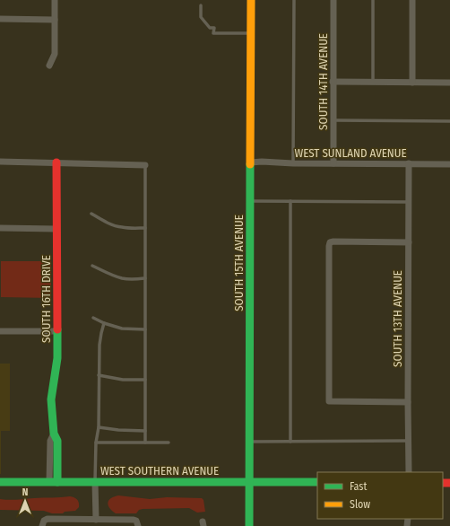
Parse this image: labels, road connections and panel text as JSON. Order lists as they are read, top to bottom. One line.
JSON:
{"streets":{"street":["SOUTH 14TH AVENUE","WEST SUNLAND AVENUE","SOUTH 15TH AVENUE","SOUTH 16TH DRIVE","SOUTH 13TH AVENUE","WEST SOUTHERN AVENUE"]},"crossings":[["SOUTH 14TH AVENUE","WEST SUNLAND AVENUE"],["WEST SUNLAND AVENUE","SOUTH 15TH AVENUE"],["WEST SUNLAND AVENUE","SOUTH 13TH AVENUE"],["SOUTH 15TH AVENUE","WEST SOUTHERN AVENUE"],["SOUTH 16TH DRIVE","WEST SOUTHERN AVENUE"]],"legend":["Fast","Slow"],"north":"top"}
